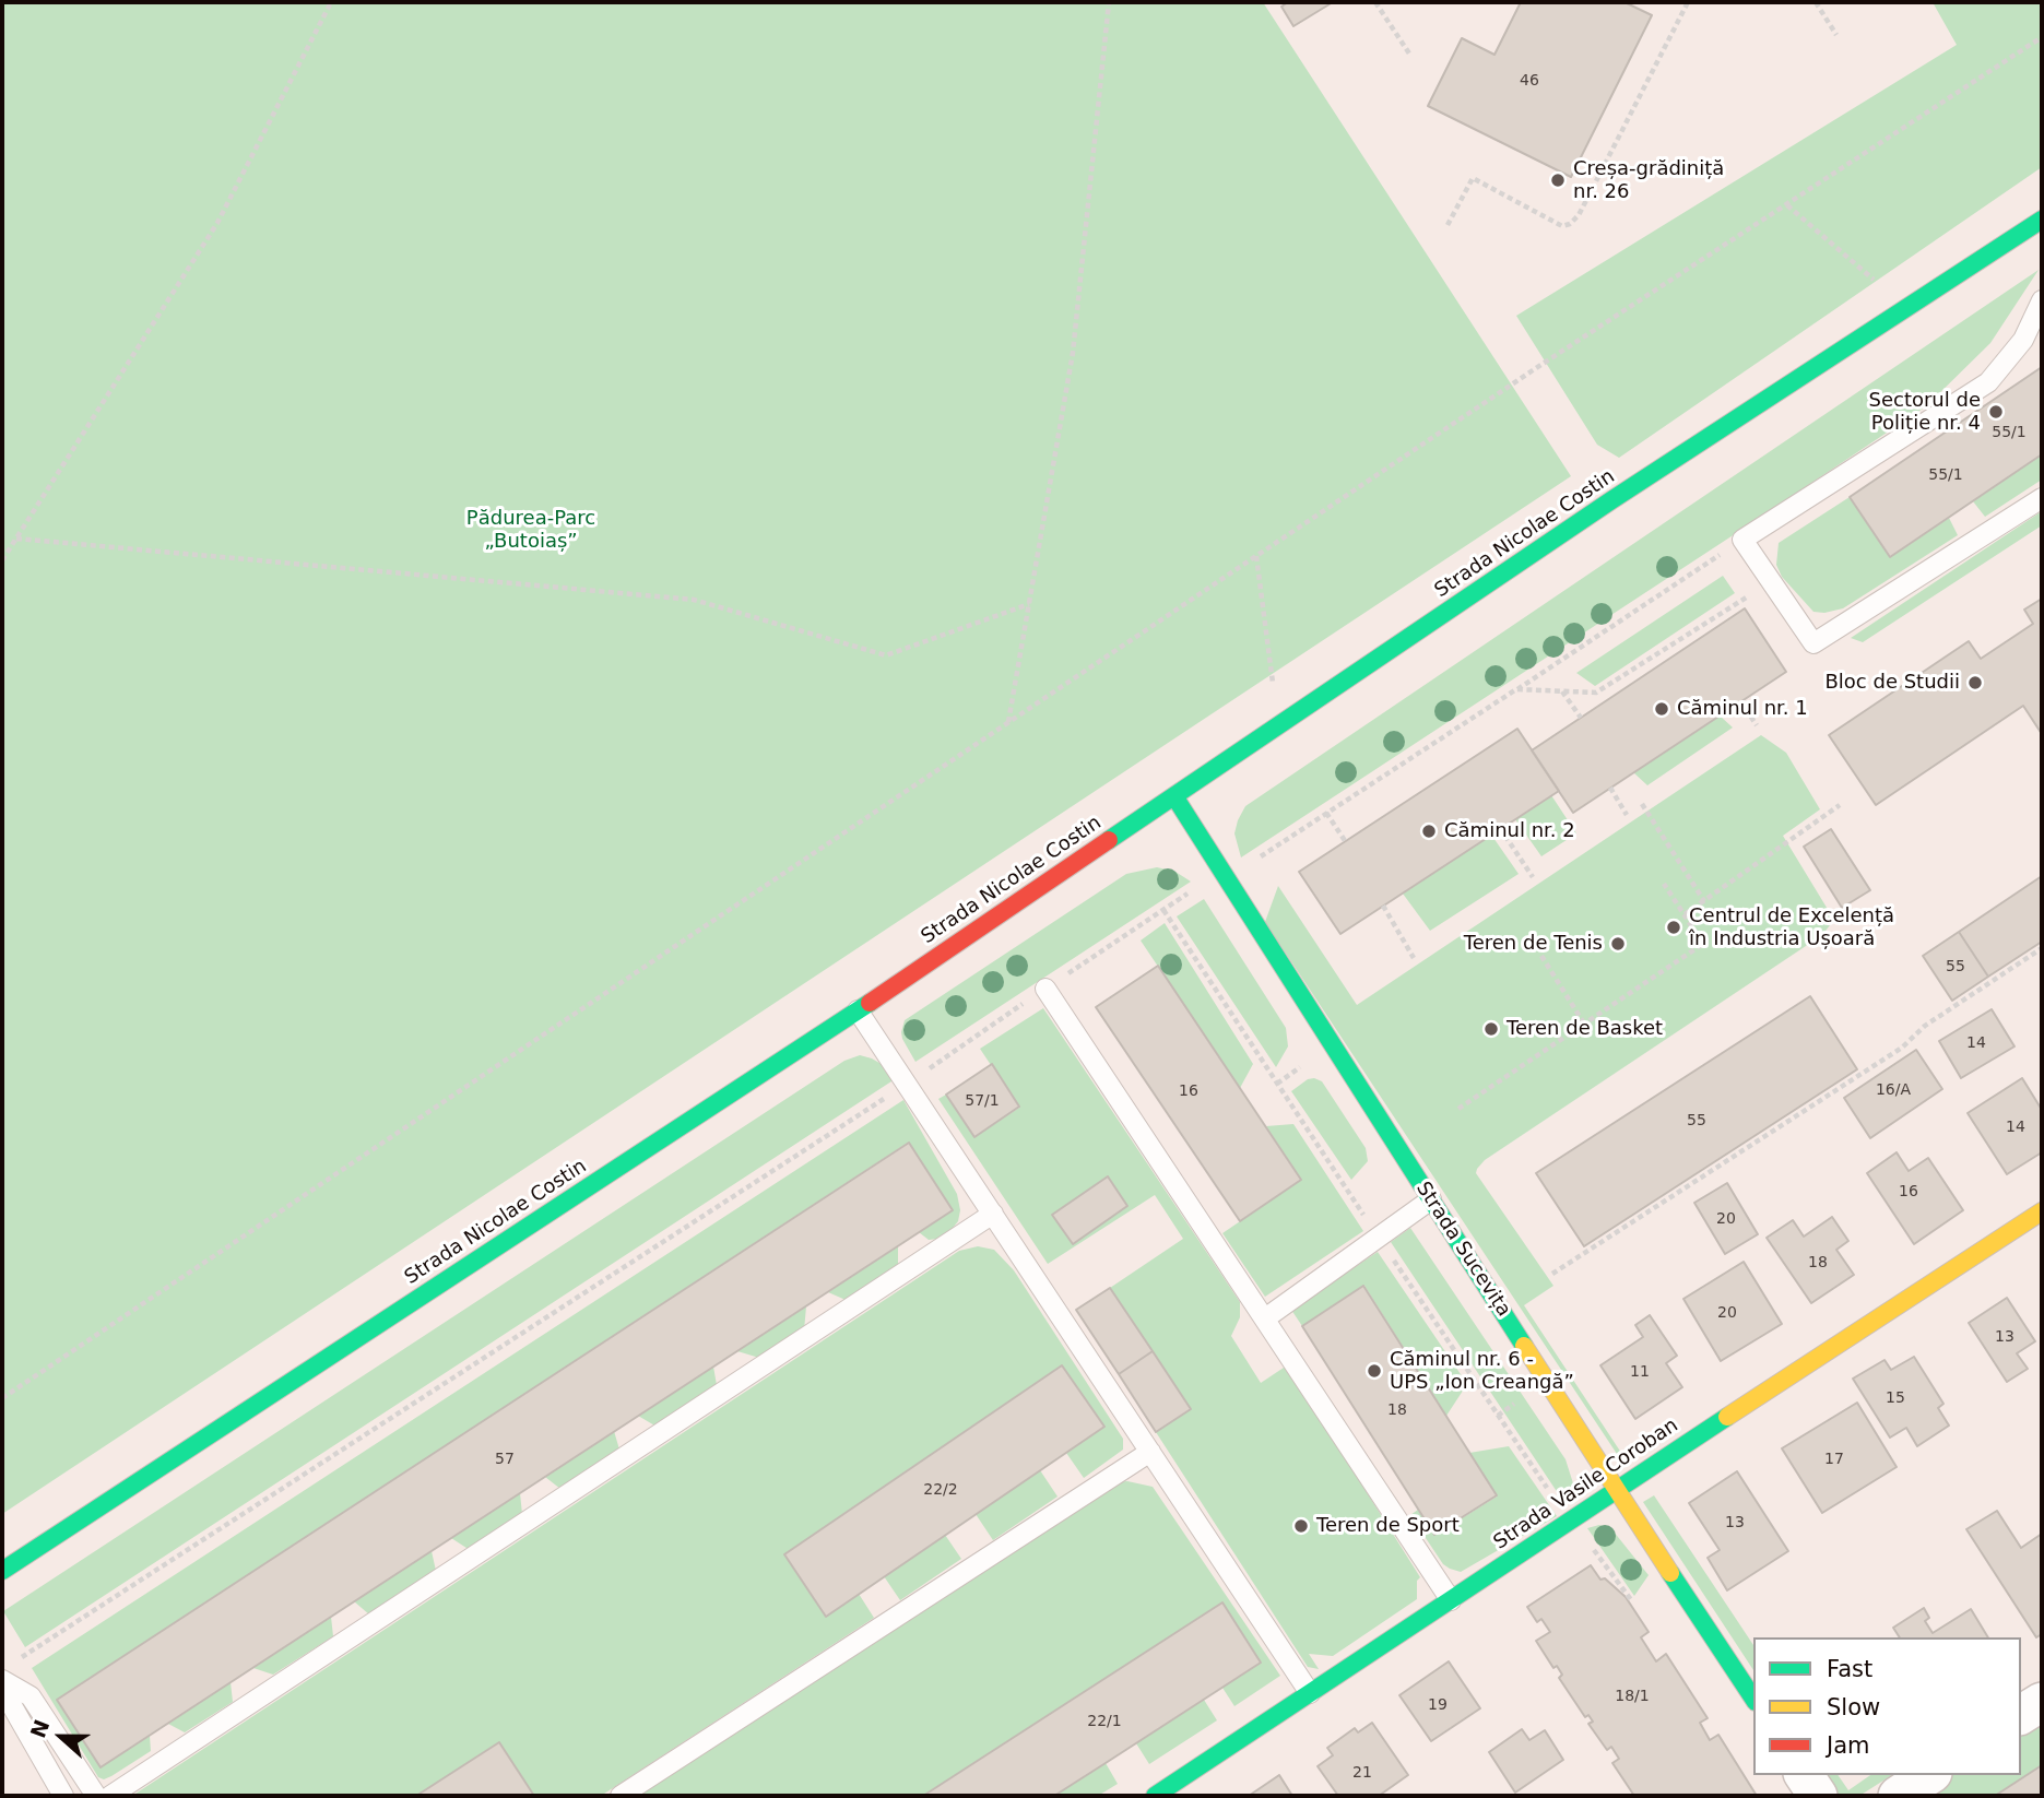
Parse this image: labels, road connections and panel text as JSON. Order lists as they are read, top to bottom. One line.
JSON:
{"streets":{"main road":["Strada Nicolae Costin","Strada Sucevița","Strada Vasile Coroban"]},"crossings":[["Strada Nicolae Costin","Strada Sucevița"],["Strada Sucevița","Strada Vasile Coroban"]],"parks":["Pădurea-Parc „Butoiaș”"],"places":["Creșa-grădiniță nr. 26","Sectorul de Poliție nr. 4","Bloc de Studii","Căminul nr. 1","Căminul nr. 2","Centrul de Excelență în Industria Ușoară","Teren de Tenis","Teren de Basket","Căminul nr. 6 - UPS „Ion Creangă”","Teren de Sport"],"house_numbers":["46","55/1","55/1","55","14","16/A","16","57/1","55","14","16","20","18","20","13","11","15","18","57","17","22/2","13","18/1","19","22/1","21"],"legend":["Fast","Slow","Jam"],"north":"left"}
